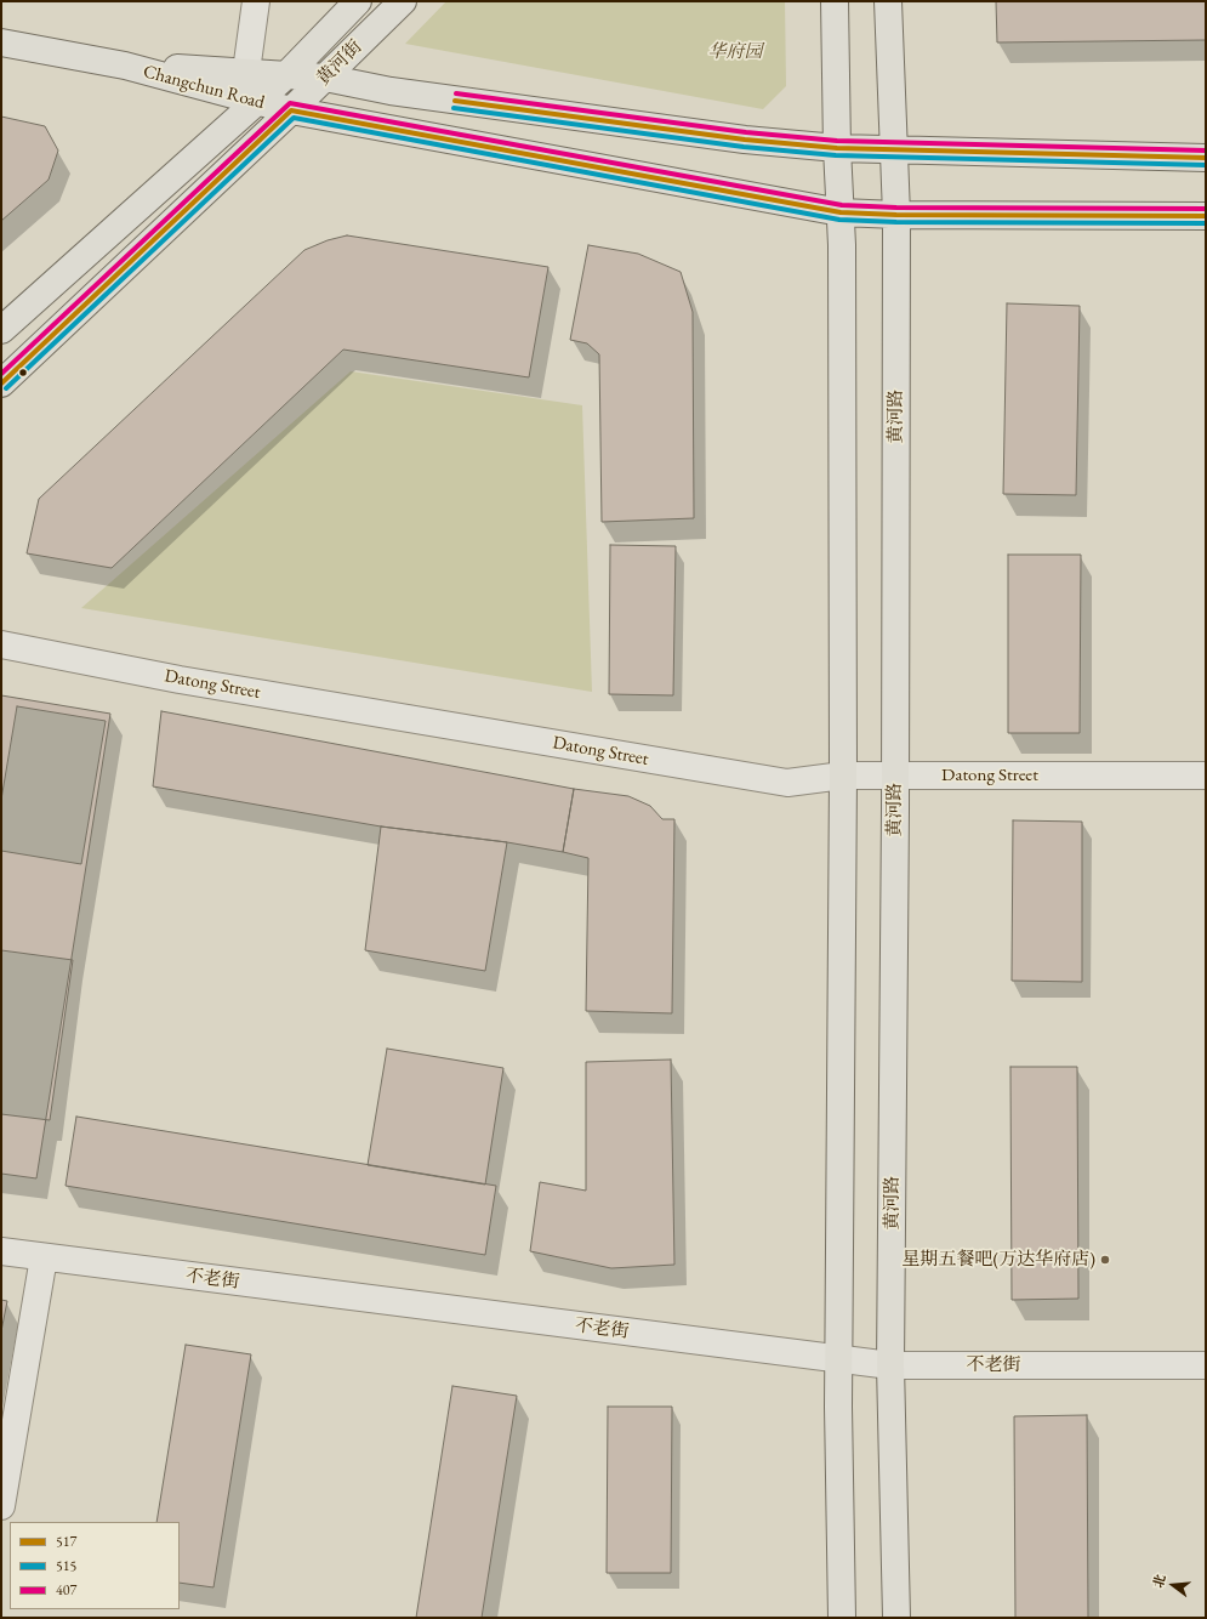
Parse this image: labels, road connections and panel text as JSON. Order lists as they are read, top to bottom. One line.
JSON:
{"streets":{"main road":["黄河街","Changchun Road","黄河路"],"street":["Datong Street","不老街"]},"crossings":[["黄河街","Changchun Road"],["Changchun Road","黄河路"],["黄河路","Datong Street"],["黄河路","不老街"]],"parks":["华府园"],"places":["星期五餐吧(万达华府店)"],"lines":["transit line 407","transit line 517","transit line 515"],"legend":["517","515","407"],"north":"left"}
